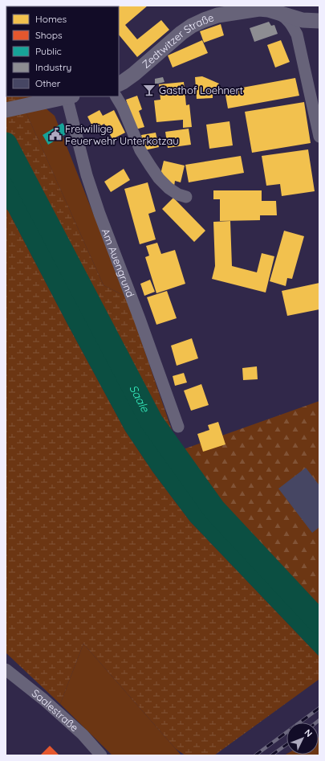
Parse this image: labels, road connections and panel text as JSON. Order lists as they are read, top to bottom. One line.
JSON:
{"streets":{"street":["Zedtwitzer Straße","Am Auengrund","Saalestraße"]},"water":["Saale"],"places":{"bar":["Gasthof Loehnert"],"public building":["Freiwillige Feuerwehr Unterkotzau"]},"legend":["Homes","Shops","Public","Industry","Other"],"north":"top right"}
